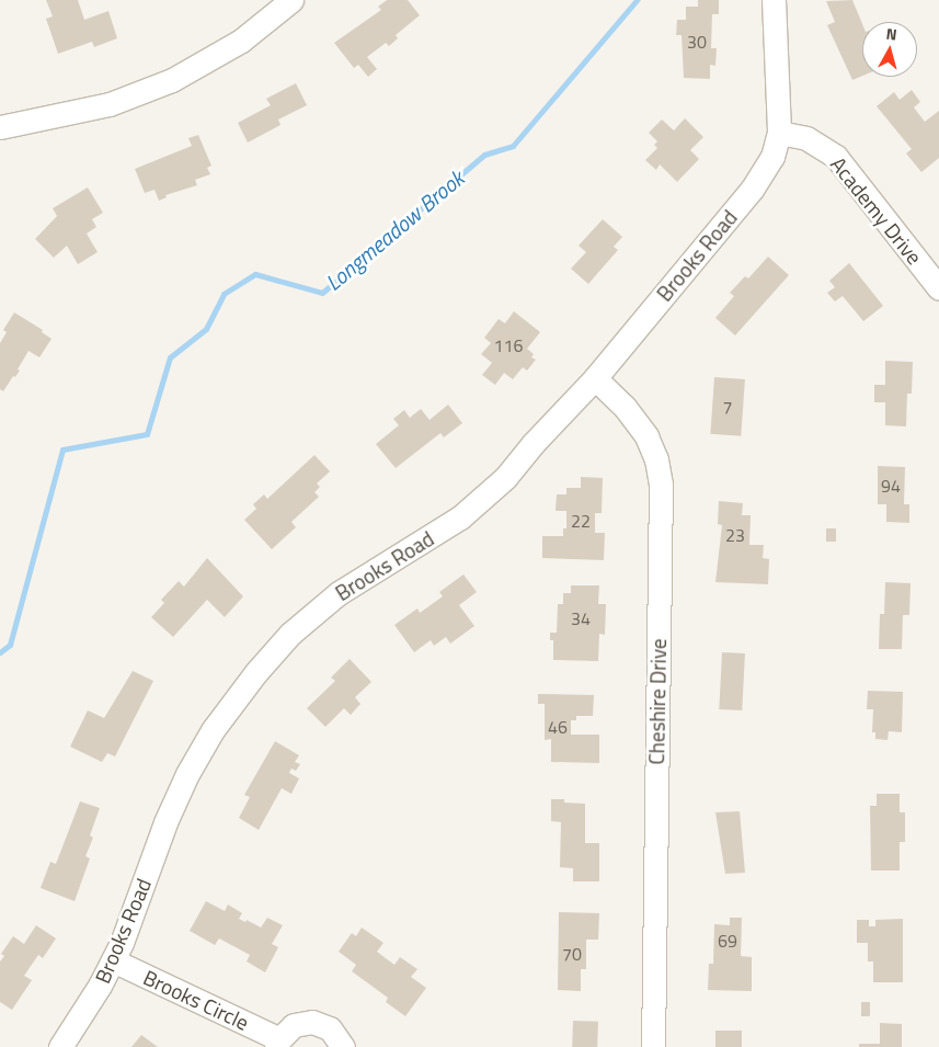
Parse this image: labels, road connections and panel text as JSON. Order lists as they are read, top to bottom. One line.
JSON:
{"streets":{"street":["Academy Drive","Brooks Road","Cheshire Drive","Brooks Circle"]},"crossings":[["Academy Drive","Brooks Road"],["Brooks Road","Cheshire Drive"],["Brooks Road","Brooks Circle"]],"water":["Longmeadow Brook"],"house_numbers":["30","116","7","94","22","23","34","46","69","70"],"north":"top"}
